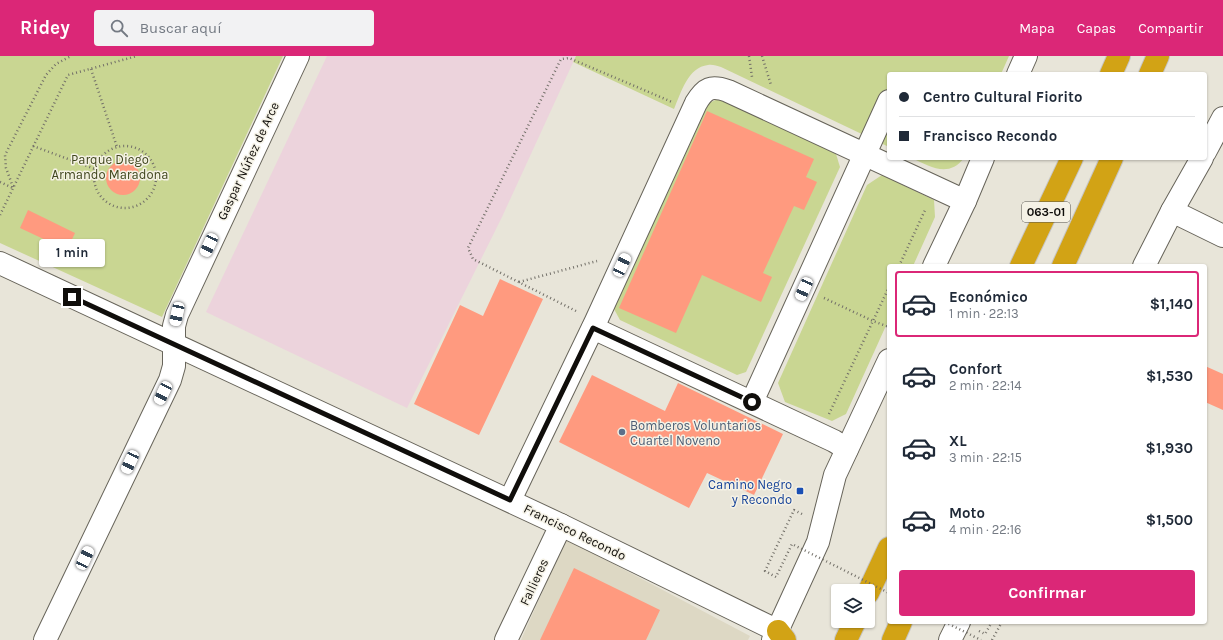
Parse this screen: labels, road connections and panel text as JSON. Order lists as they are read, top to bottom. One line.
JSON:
{"streets":{"highway":["063-01"],"street":["Gaspar Núñez de Arce","Francisco Recondo","Fallieres"]},"crossings":[["Gaspar Núñez de Arce","Francisco Recondo"],["Francisco Recondo","Fallieres"]],"parks":["Parque Diego Armando Maradona"],"places":{"other":["Bomberos Voluntarios Cuartel Noveno"],"transit":["Camino Negro y Recondo"]},"page":{"header":"Ridey","search":"Buscar aquí","nav":["Mapa","Capas","Compartir"],"banner":["Centro Cultural Fiorito","Francisco Recondo"],"bubble":"1 min","list":[{"name":"Económico","note":"1 min · 22:13","value":"$1,140"},{"name":"Confort","note":"2 min · 22:14","value":"$1,530"},{"name":"XL","note":"3 min · 22:15","value":"$1,930"},{"name":"Moto","note":"4 min · 22:16","value":"$1,500"}],"buttons":"Confirmar"}}
